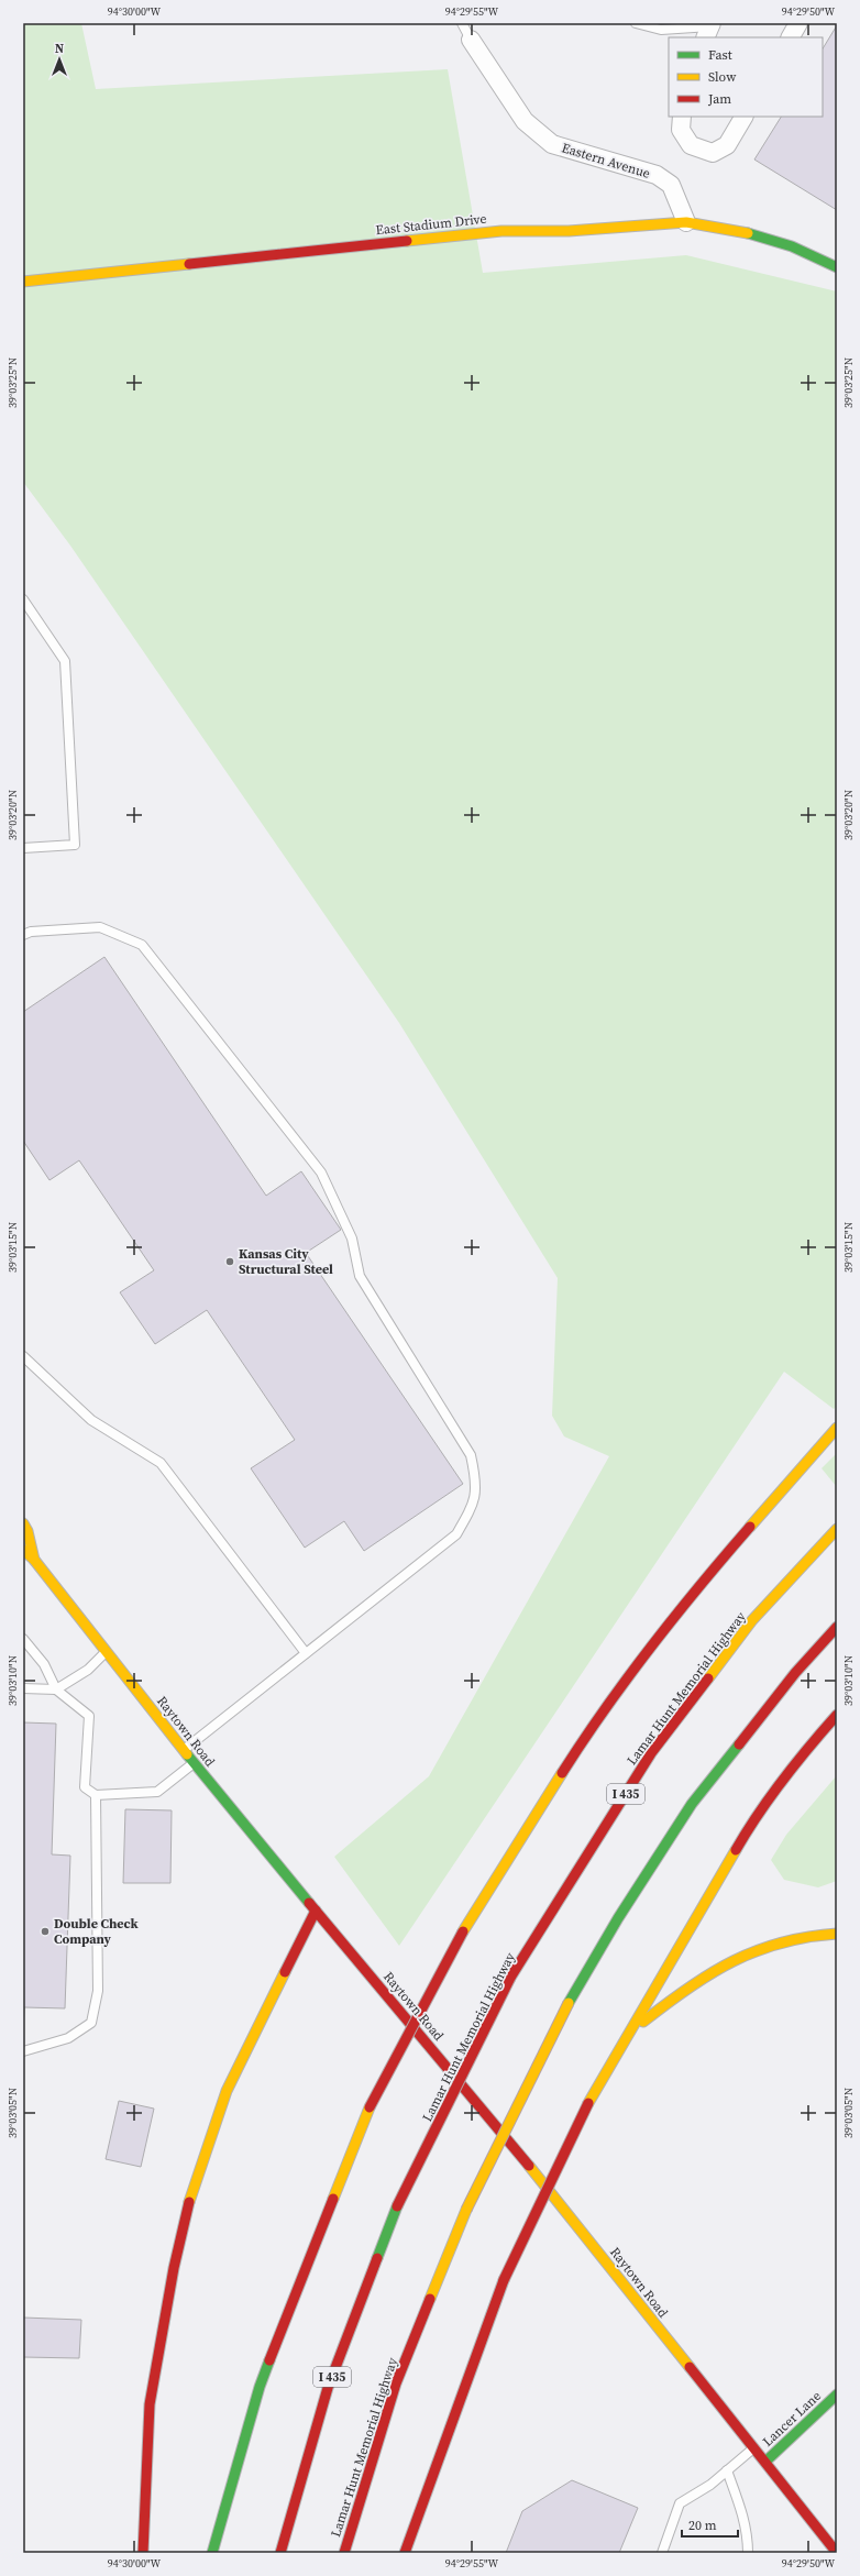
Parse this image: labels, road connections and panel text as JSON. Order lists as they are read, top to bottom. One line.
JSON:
{"streets":{"main road":["East Stadium Drive","Lamar Hunt Memorial Highway","Raytown Road","I 435","Lancer Lane"],"street":["Eastern Avenue"]},"crossings":[["Eastern Avenue","East Stadium Drive"],["Raytown Road","Lancer Lane"]],"places":["Kansas City Structural Steel","Double Check Company"],"legend":["Fast","Slow","Jam"],"scale_bar":"20 m","north":"top","coordinates":["94°30'00\"W","94°29'55\"W","94°29'50\"W","39°03'25\"N","39°03'20\"N","39°03'15\"N","39°03'10\"N","39°03'05\"N"]}
